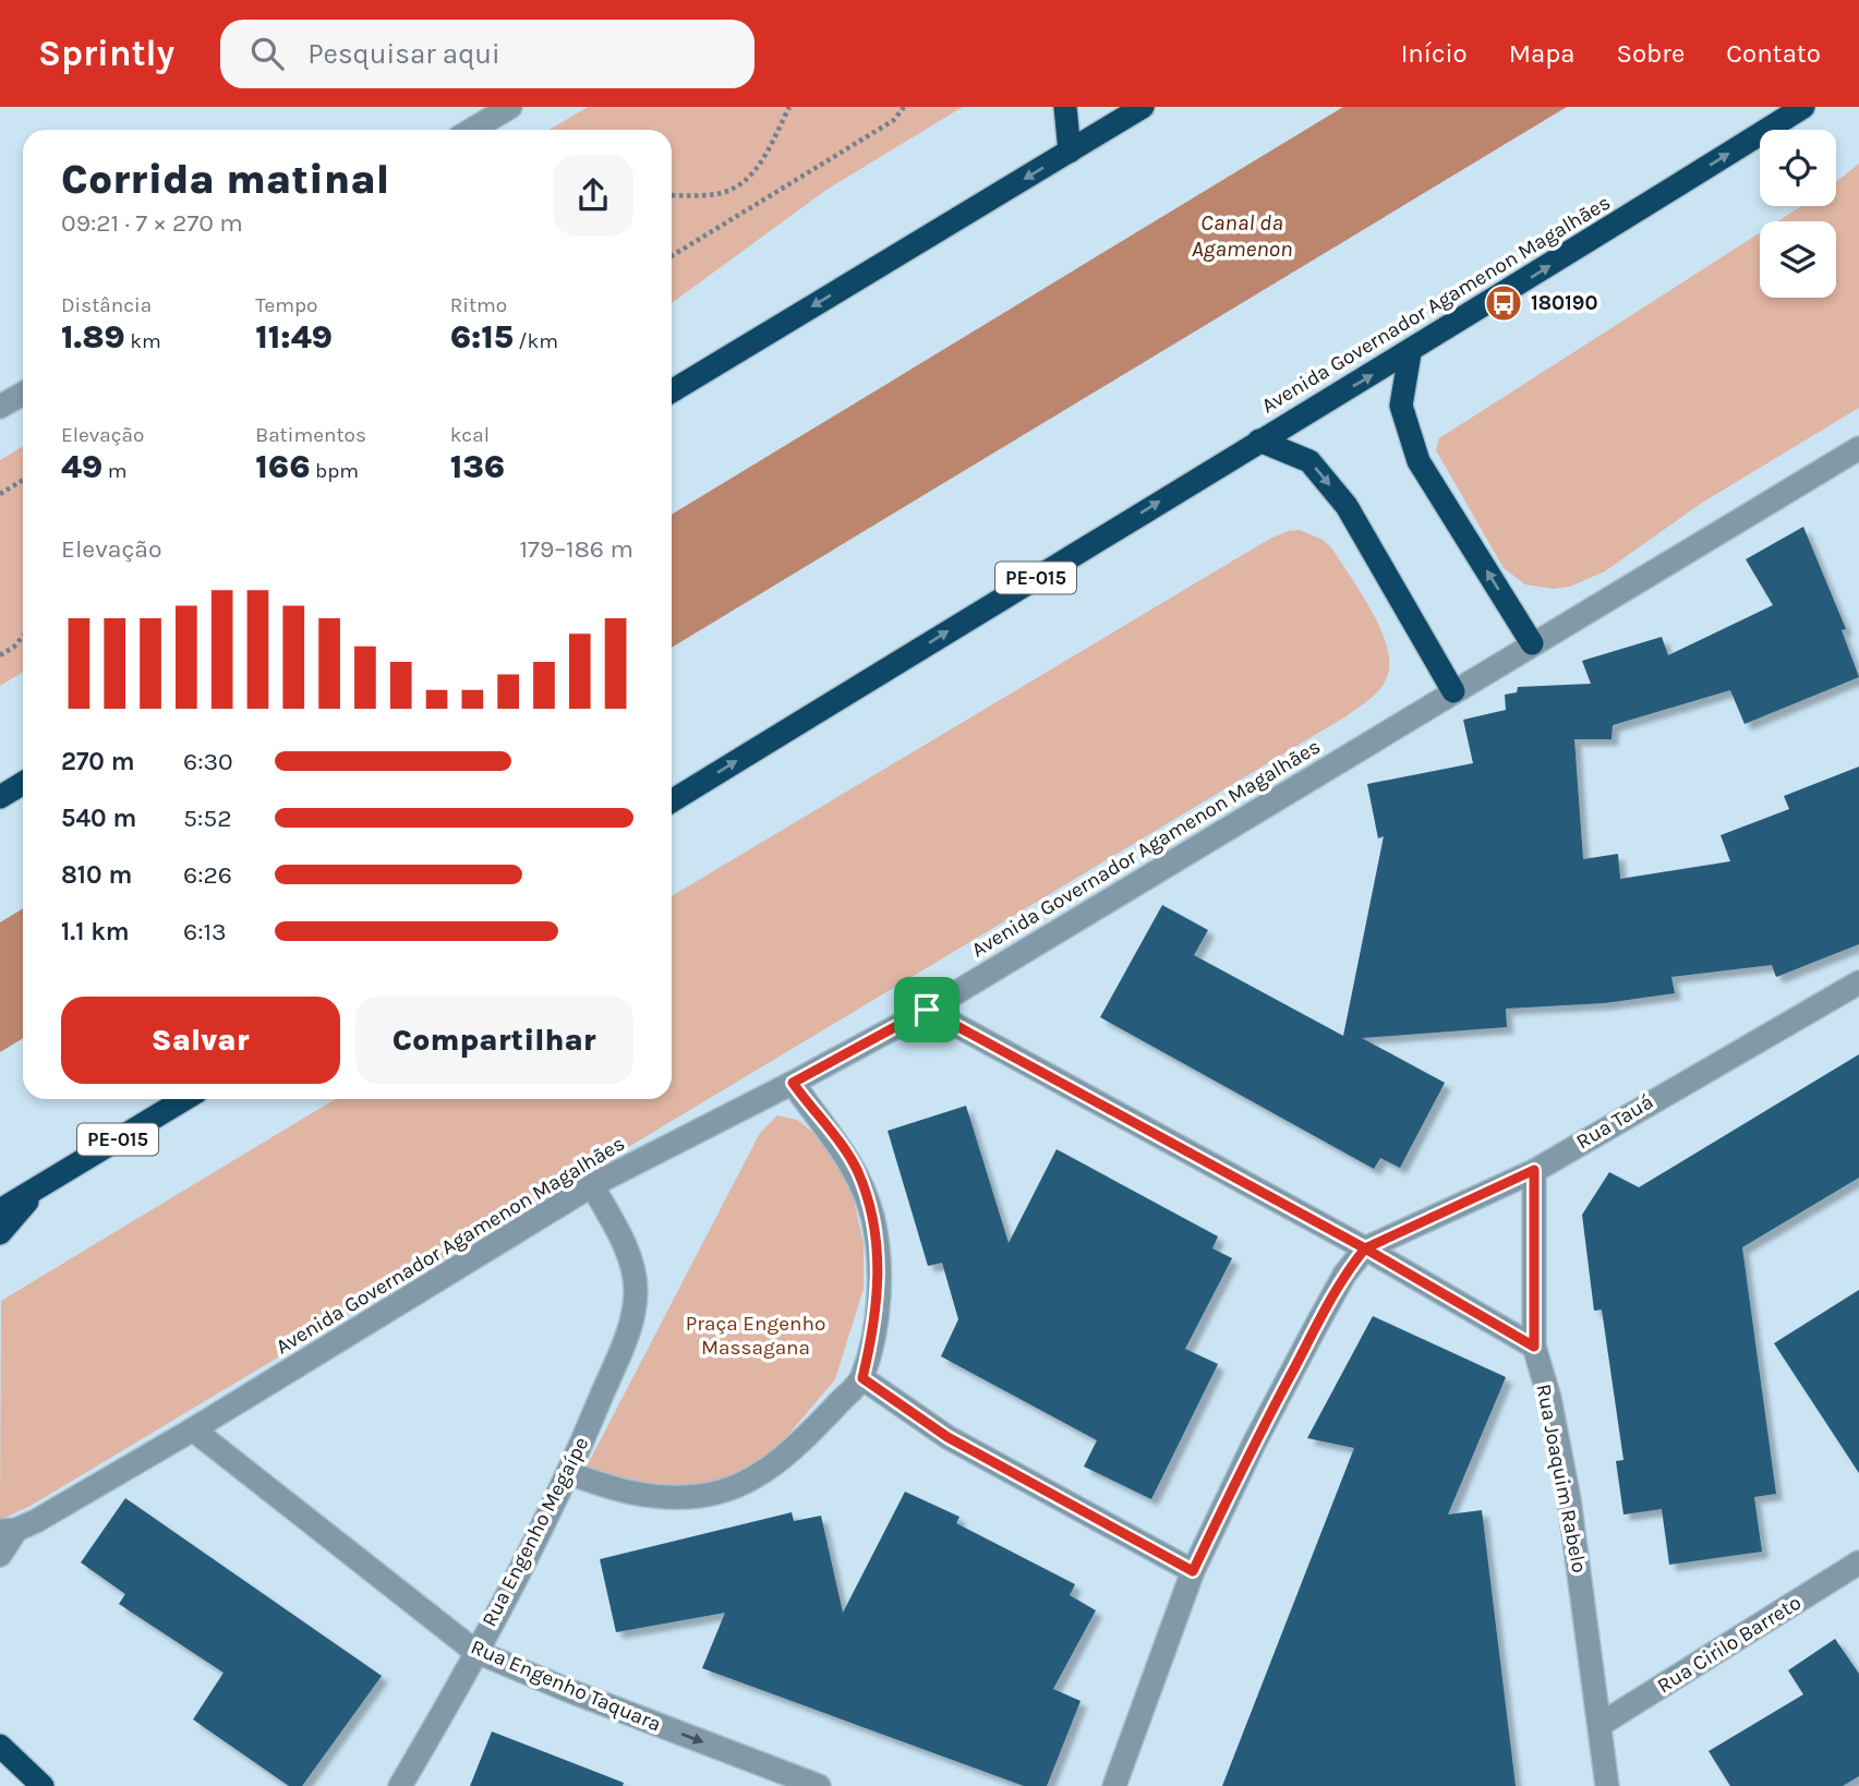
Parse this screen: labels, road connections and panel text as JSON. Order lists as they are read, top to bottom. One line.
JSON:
{"streets":{"highway":["Avenida Governador Agamenon Magalhães","PE-015"],"street":["Rua Tauá","Rua Joaquim Rabelo","Rua Engenho Megaípe","Rua Cirilo Barreto","Rua Engenho Taquara"]},"crossings":[["Avenida Governador Agamenon Magalhães","Rua Engenho Megaípe"],["Avenida Governador Agamenon Magalhães","Rua Engenho Taquara"],["Rua Tauá","Rua Joaquim Rabelo"],["Rua Joaquim Rabelo","Rua Cirilo Barreto"],["Rua Engenho Megaípe","Rua Engenho Taquara"]],"one_way":["Avenida Governador Agamenon Magalhães","Rua Engenho Taquara"],"water":["Canal da Agamenon"],"parks":["Praça Engenho Massagana"],"places":{"bus stop":["180190"]},"page":{"header":"Sprintly","search":"Pesquisar aqui","nav":["Início","Mapa","Sobre","Contato"],"heading":["Corrida matinal","09:21 · 7 × 270 m"],"stats":[["Distância","1.89 km"],["Tempo","11:49"],["Ritmo","6:15 /km"],["Elevação","49 m"],["Batimentos","166 bpm"],["kcal","136"]],"chart":["Elevação","179–186 m"],"list":[{"name":"270 m","note":"6:30"},{"name":"540 m","note":"5:52"},{"name":"810 m","note":"6:26"},{"name":"1.1 km","note":"6:13"}],"buttons":["Salvar","Compartilhar"]}}
